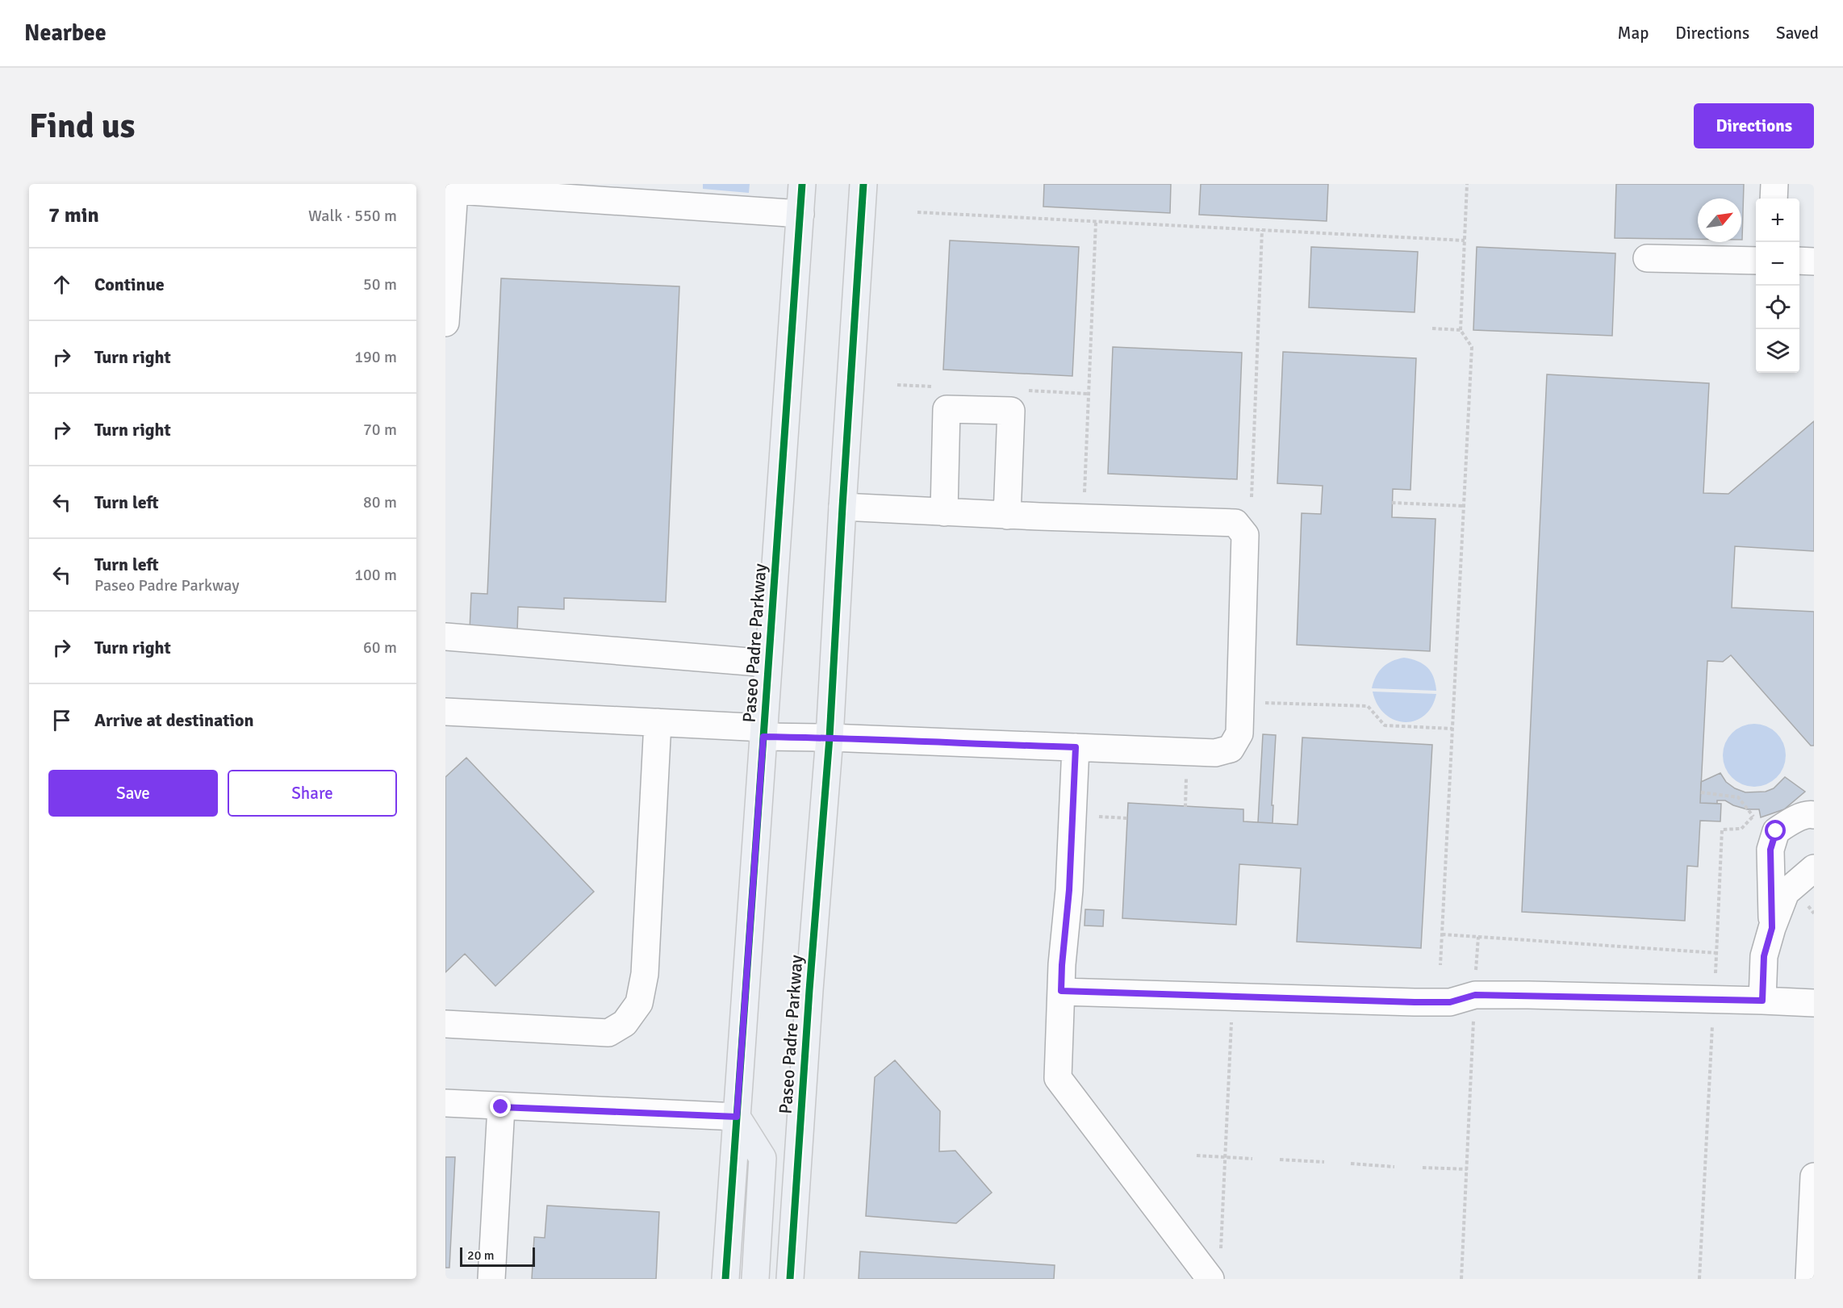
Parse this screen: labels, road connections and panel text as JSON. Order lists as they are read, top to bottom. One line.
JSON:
{"streets":{"main road":["Paseo Padre Parkway"]},"scale_bar":"20 m","north":"top right","page":{"header":"Nearbee","nav":["Map","Directions","Saved"],"buttons":["Directions",["Save","Share"]],"title":"Find us","heading":["7 min","Walk · 550 m"],"map_buttons":["+","−"],"list":[["Continue","50 m"],["Turn right","190 m"],["Turn right","70 m"],["Turn left","80 m"],["Turn left","Paseo Padre Parkway","100 m"],["Turn right","60 m"],"Arrive at destination"],"scale":"20 m"}}
